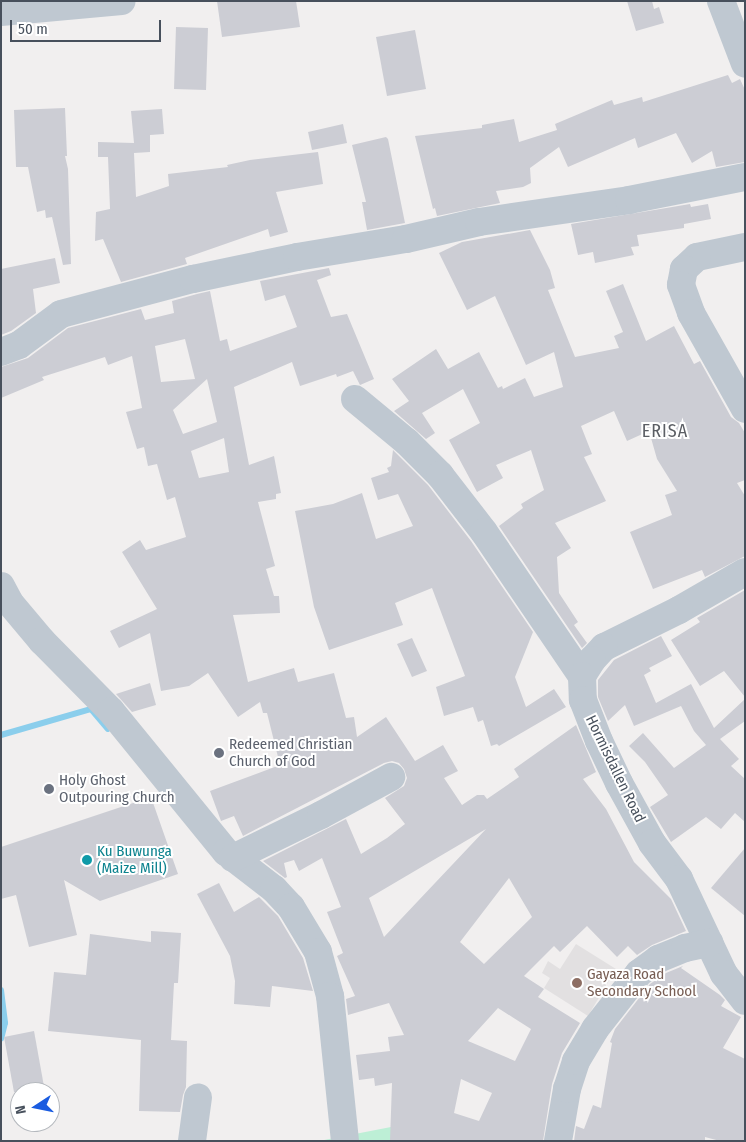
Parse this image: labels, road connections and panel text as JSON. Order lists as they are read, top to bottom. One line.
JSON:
{"streets":{"street":["Hormisdallen Road"]},"districts":["ERISA"],"places":["Redeemed Christian Church of God","Holy Ghost Outpouring Church","Ku Buwunga (Maize Mill)","Gayaza Road Secondary School"],"scale_bar":"50 m","north":"left"}
